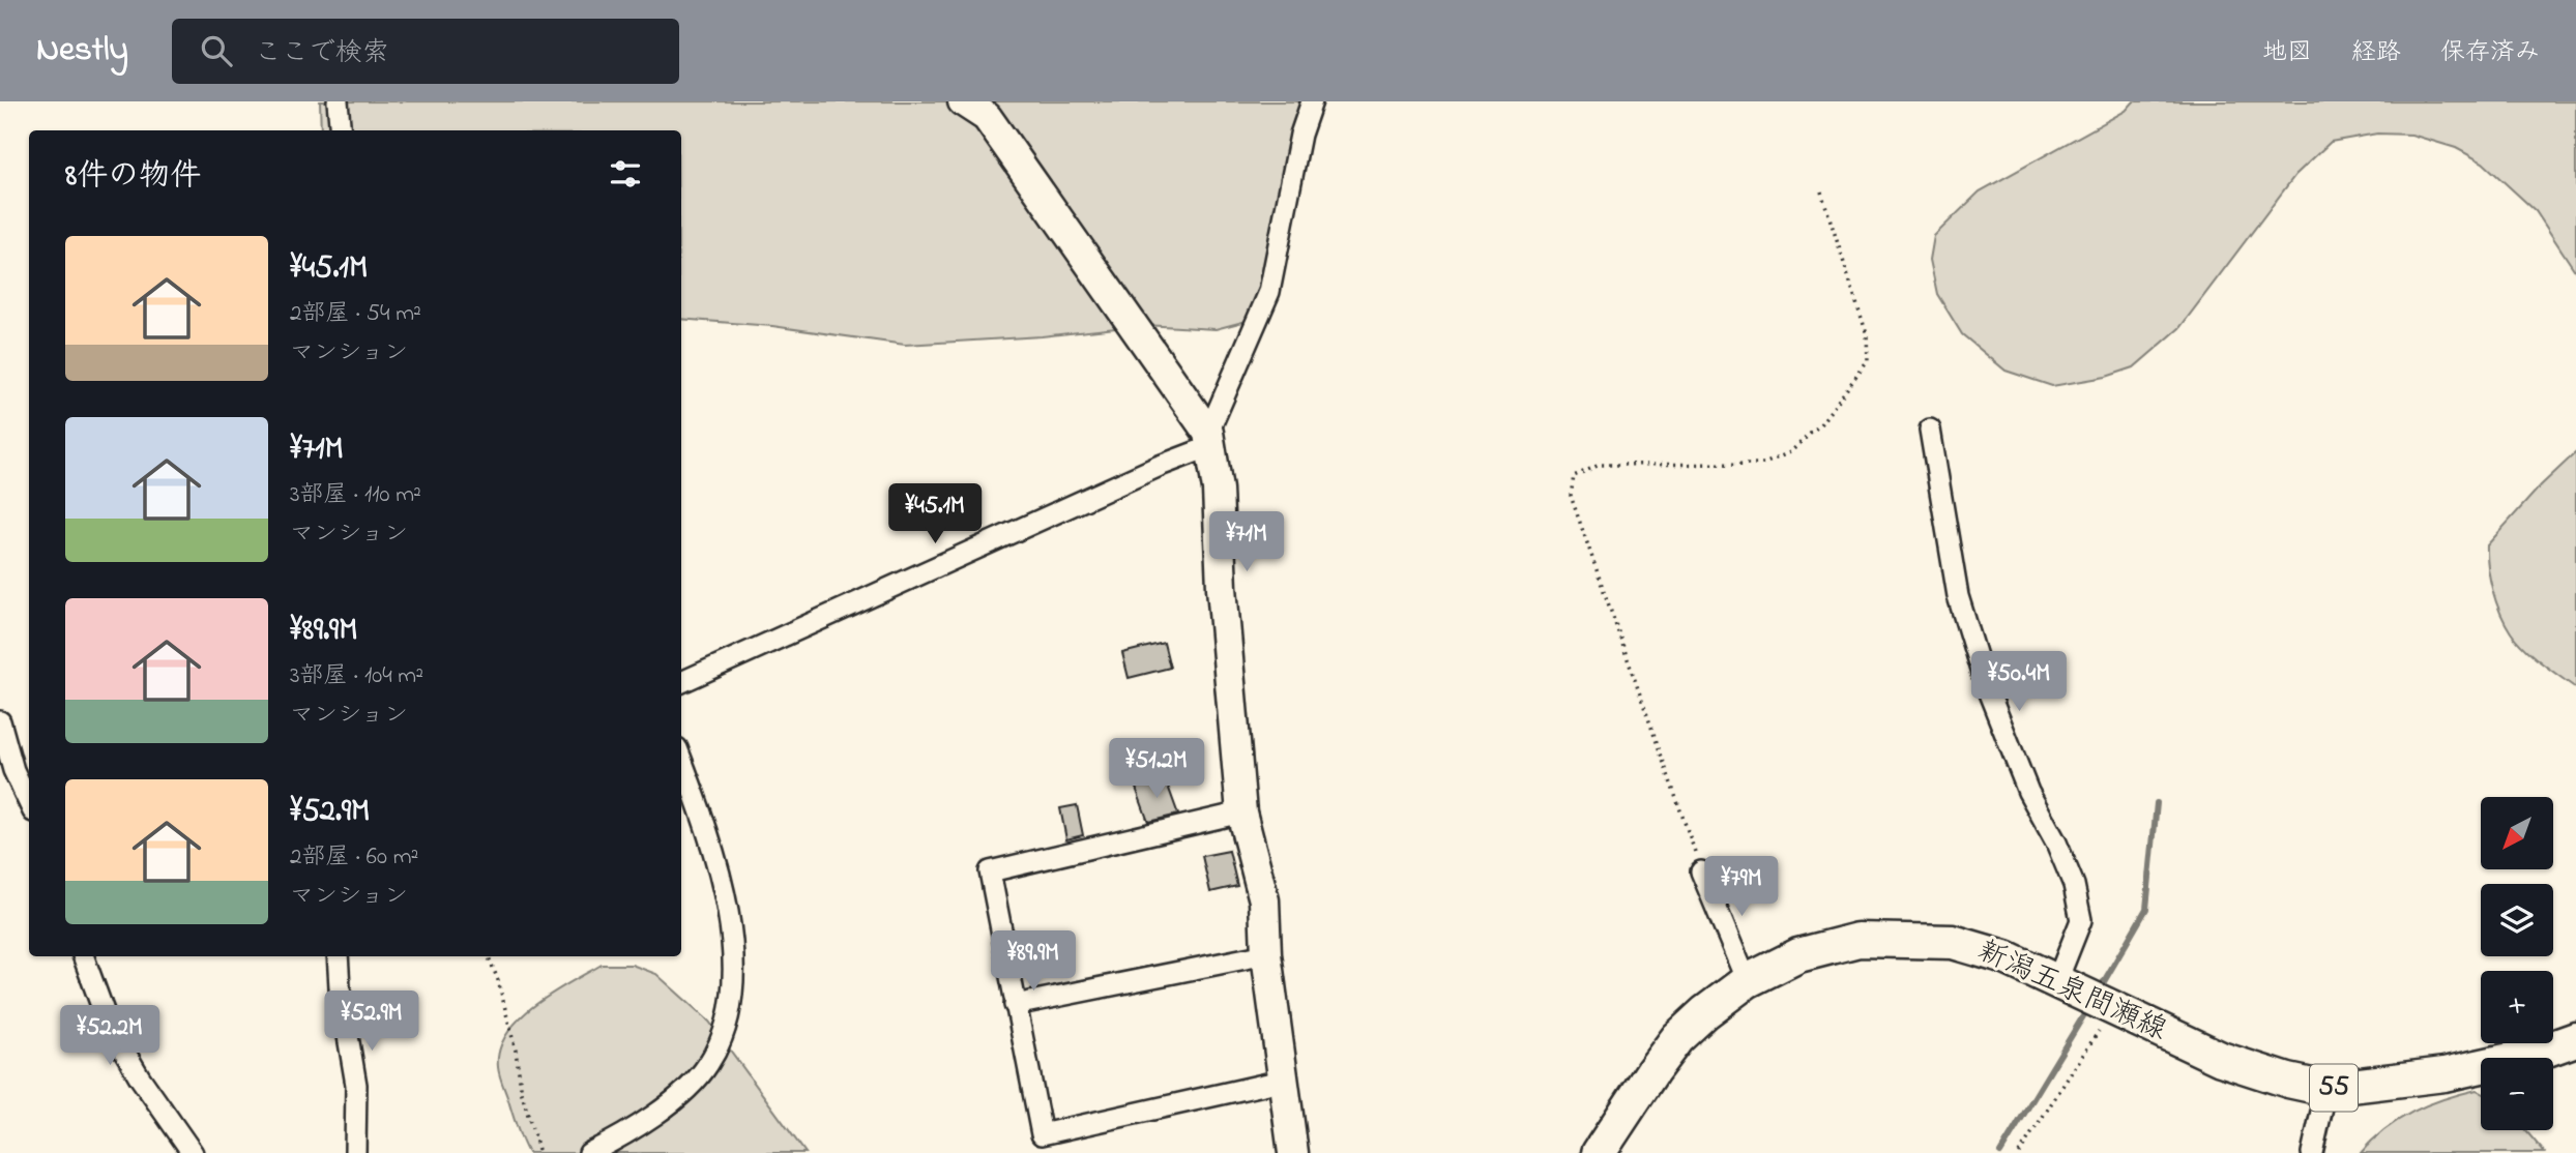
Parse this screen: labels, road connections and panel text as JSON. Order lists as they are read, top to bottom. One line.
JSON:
{"streets":{"main road":["新潟五泉間瀬線","55"]},"north":"bottom left","page":{"header":"Nestly","search":"ここで検索","nav":["地図","経路","保存済み"],"heading":"8件の物件","list":[{"name":"¥45.1M","note":"2部屋 · 54 m² · マンション"},{"name":"¥71M","note":"3部屋 · 110 m² · マンション"},{"name":"¥89.9M","note":"3部屋 · 104 m² · マンション"},{"name":"¥52.9M","note":"2部屋 · 60 m² · マンション"}],"price":["¥45.1M","¥71M","¥50.4M","¥51.2M","¥79M","¥89.9M","¥52.9M","¥52.2M"],"map_buttons":["+","−"]}}
